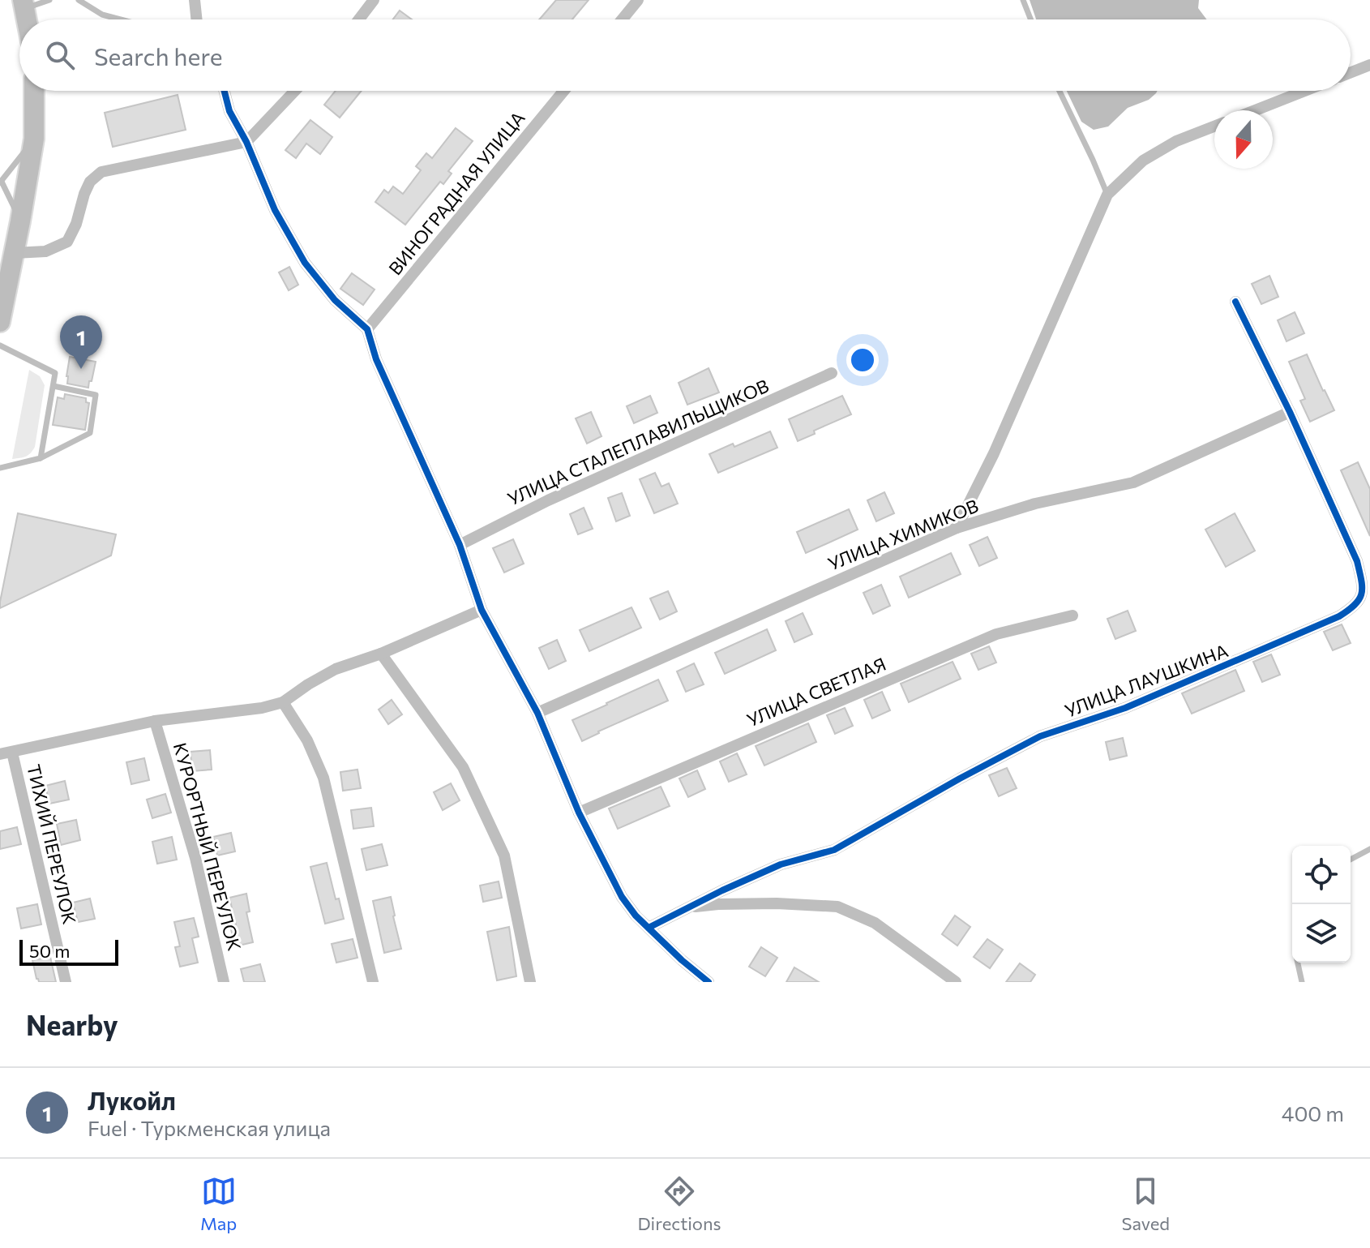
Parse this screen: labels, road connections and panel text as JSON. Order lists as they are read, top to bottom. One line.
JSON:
{"streets":{"street":["ВИНОГРАДНАЯ УЛИЦА","УЛИЦА СТАЛЕПЛАВИЛЬЩИКОВ","УЛИЦА ХИМИКОВ","УЛИЦА ЛАУШКИНА","УЛИЦА СВЕТЛАЯ","ТИХИЙ ПЕРЕУЛОК","КУРОРТНЫЙ ПЕРЕУЛОК"]},"crossings":[["УЛИЦА ХИМИКОВ","УЛИЦА ЛАУШКИНА"]],"scale_bar":"50 m","north":"bottom","page":{"search":"Search here","pins":"1","scale":"50 m","heading":"Nearby","list":[{"mark":"1","name":"Лукойл","note":"Fuel · Туркменская улица","value":"400 m"}],"nav":["Map","Directions","Saved"]}}
